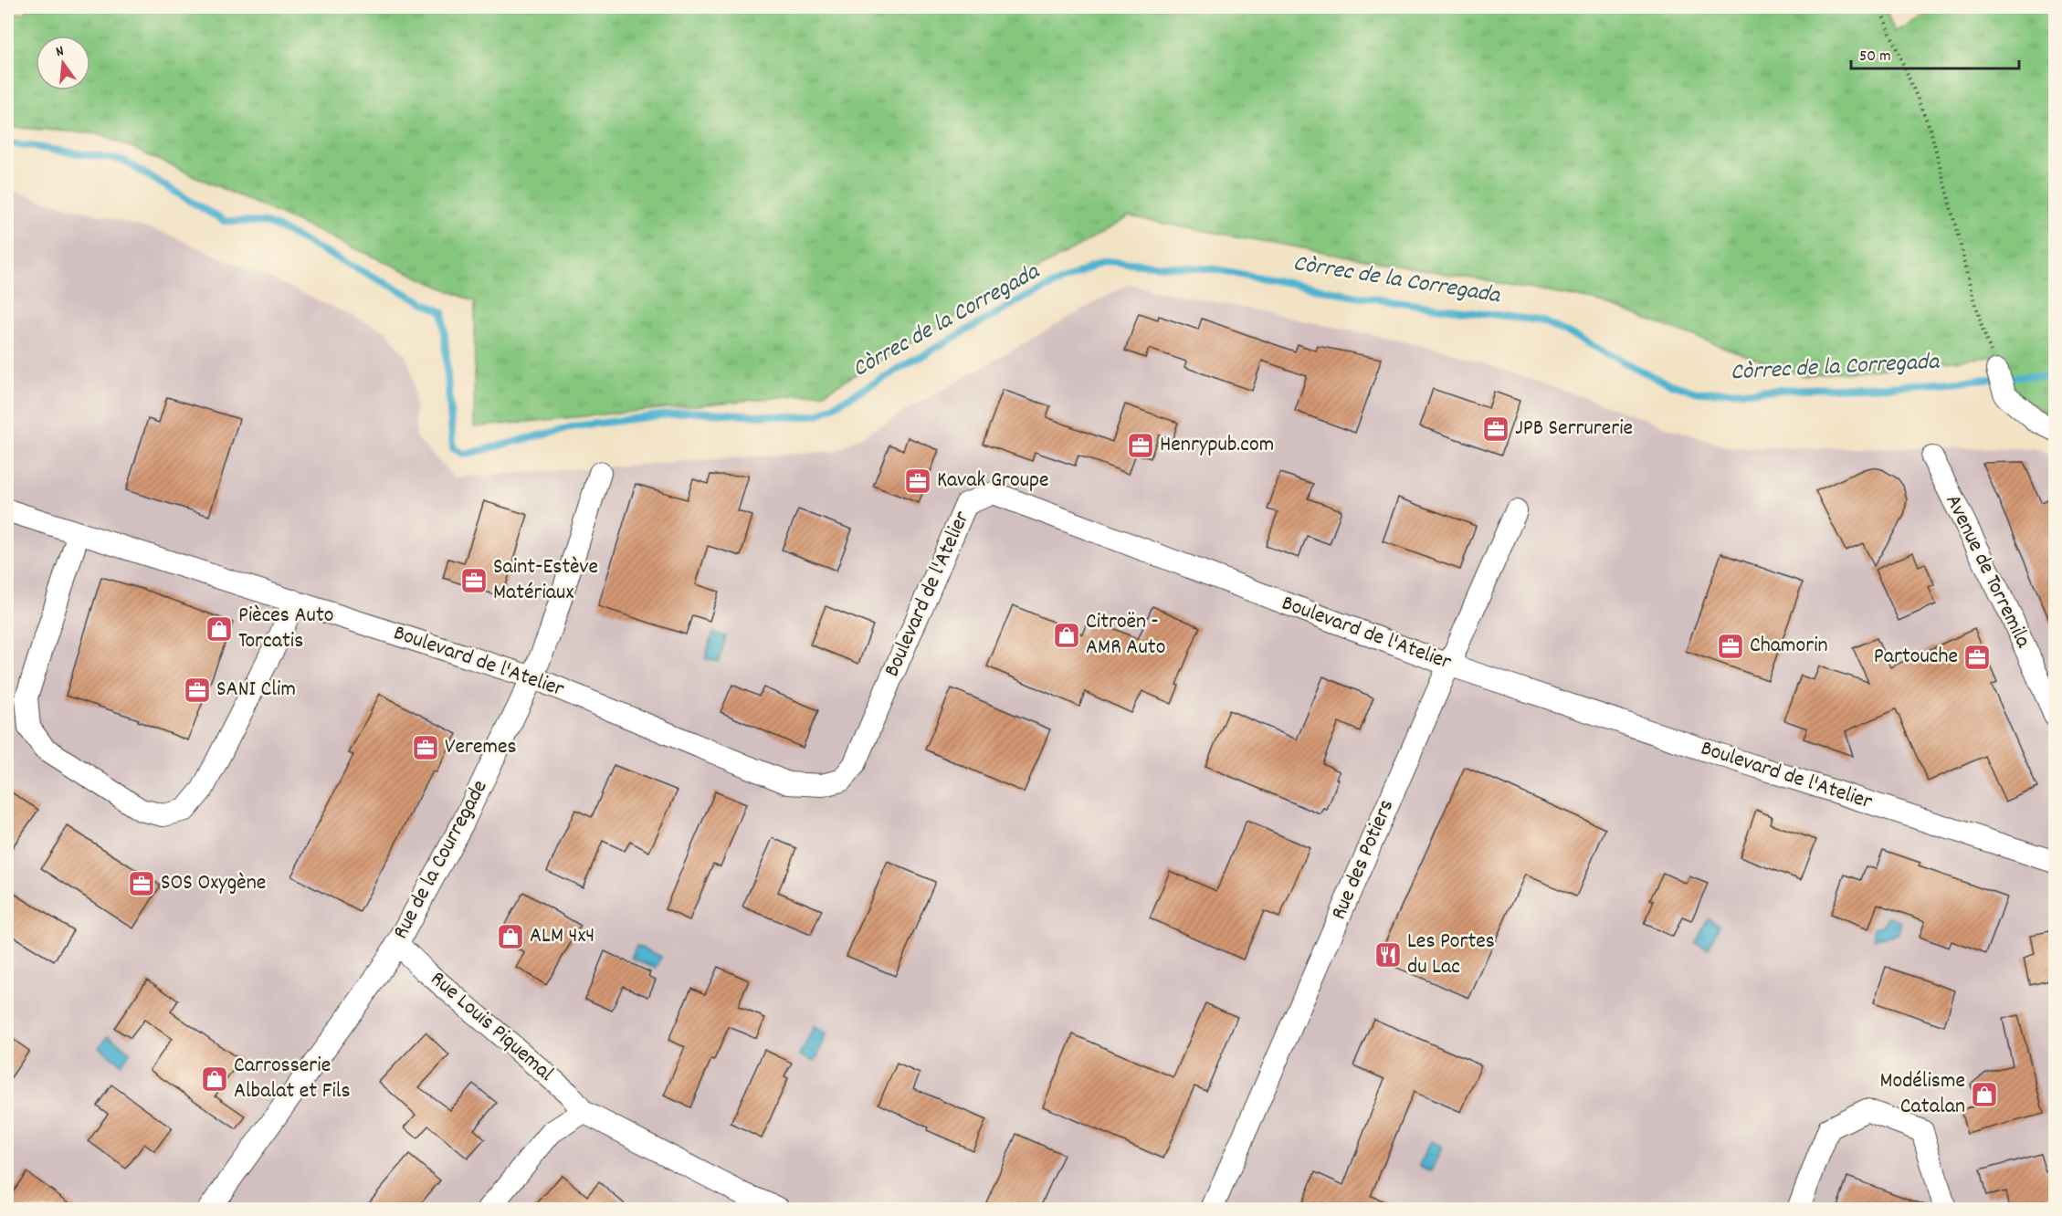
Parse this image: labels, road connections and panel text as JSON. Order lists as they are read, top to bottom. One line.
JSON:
{"streets":{"street":["Avenue de Torremila","Boulevard de l'Atelier","Rue de la Courregade","Rue des Potiers","Rue Louis Piquemal"]},"crossings":[["Boulevard de l'Atelier","Rue de la Courregade"],["Boulevard de l'Atelier","Rue des Potiers"],["Rue de la Courregade","Rue Louis Piquemal"]],"water":["Còrrec de la Corregada"],"places":{"office":["JPB Serrurerie","Henrypub.com","Kavak Groupe","Saint-Estève Matériaux","Chamorin","Partouche","SANI Clim","Veremes","SOS Oxygène"],"shop":["Pièces Auto Torcatis","Citroën - AMR Auto","ALM 4x4","Carrosserie Albalat et Fils","Modélisme Catalan"],"restaurant":["Les Portes du Lac"]},"scale_bar":"50 m","north":"top"}
